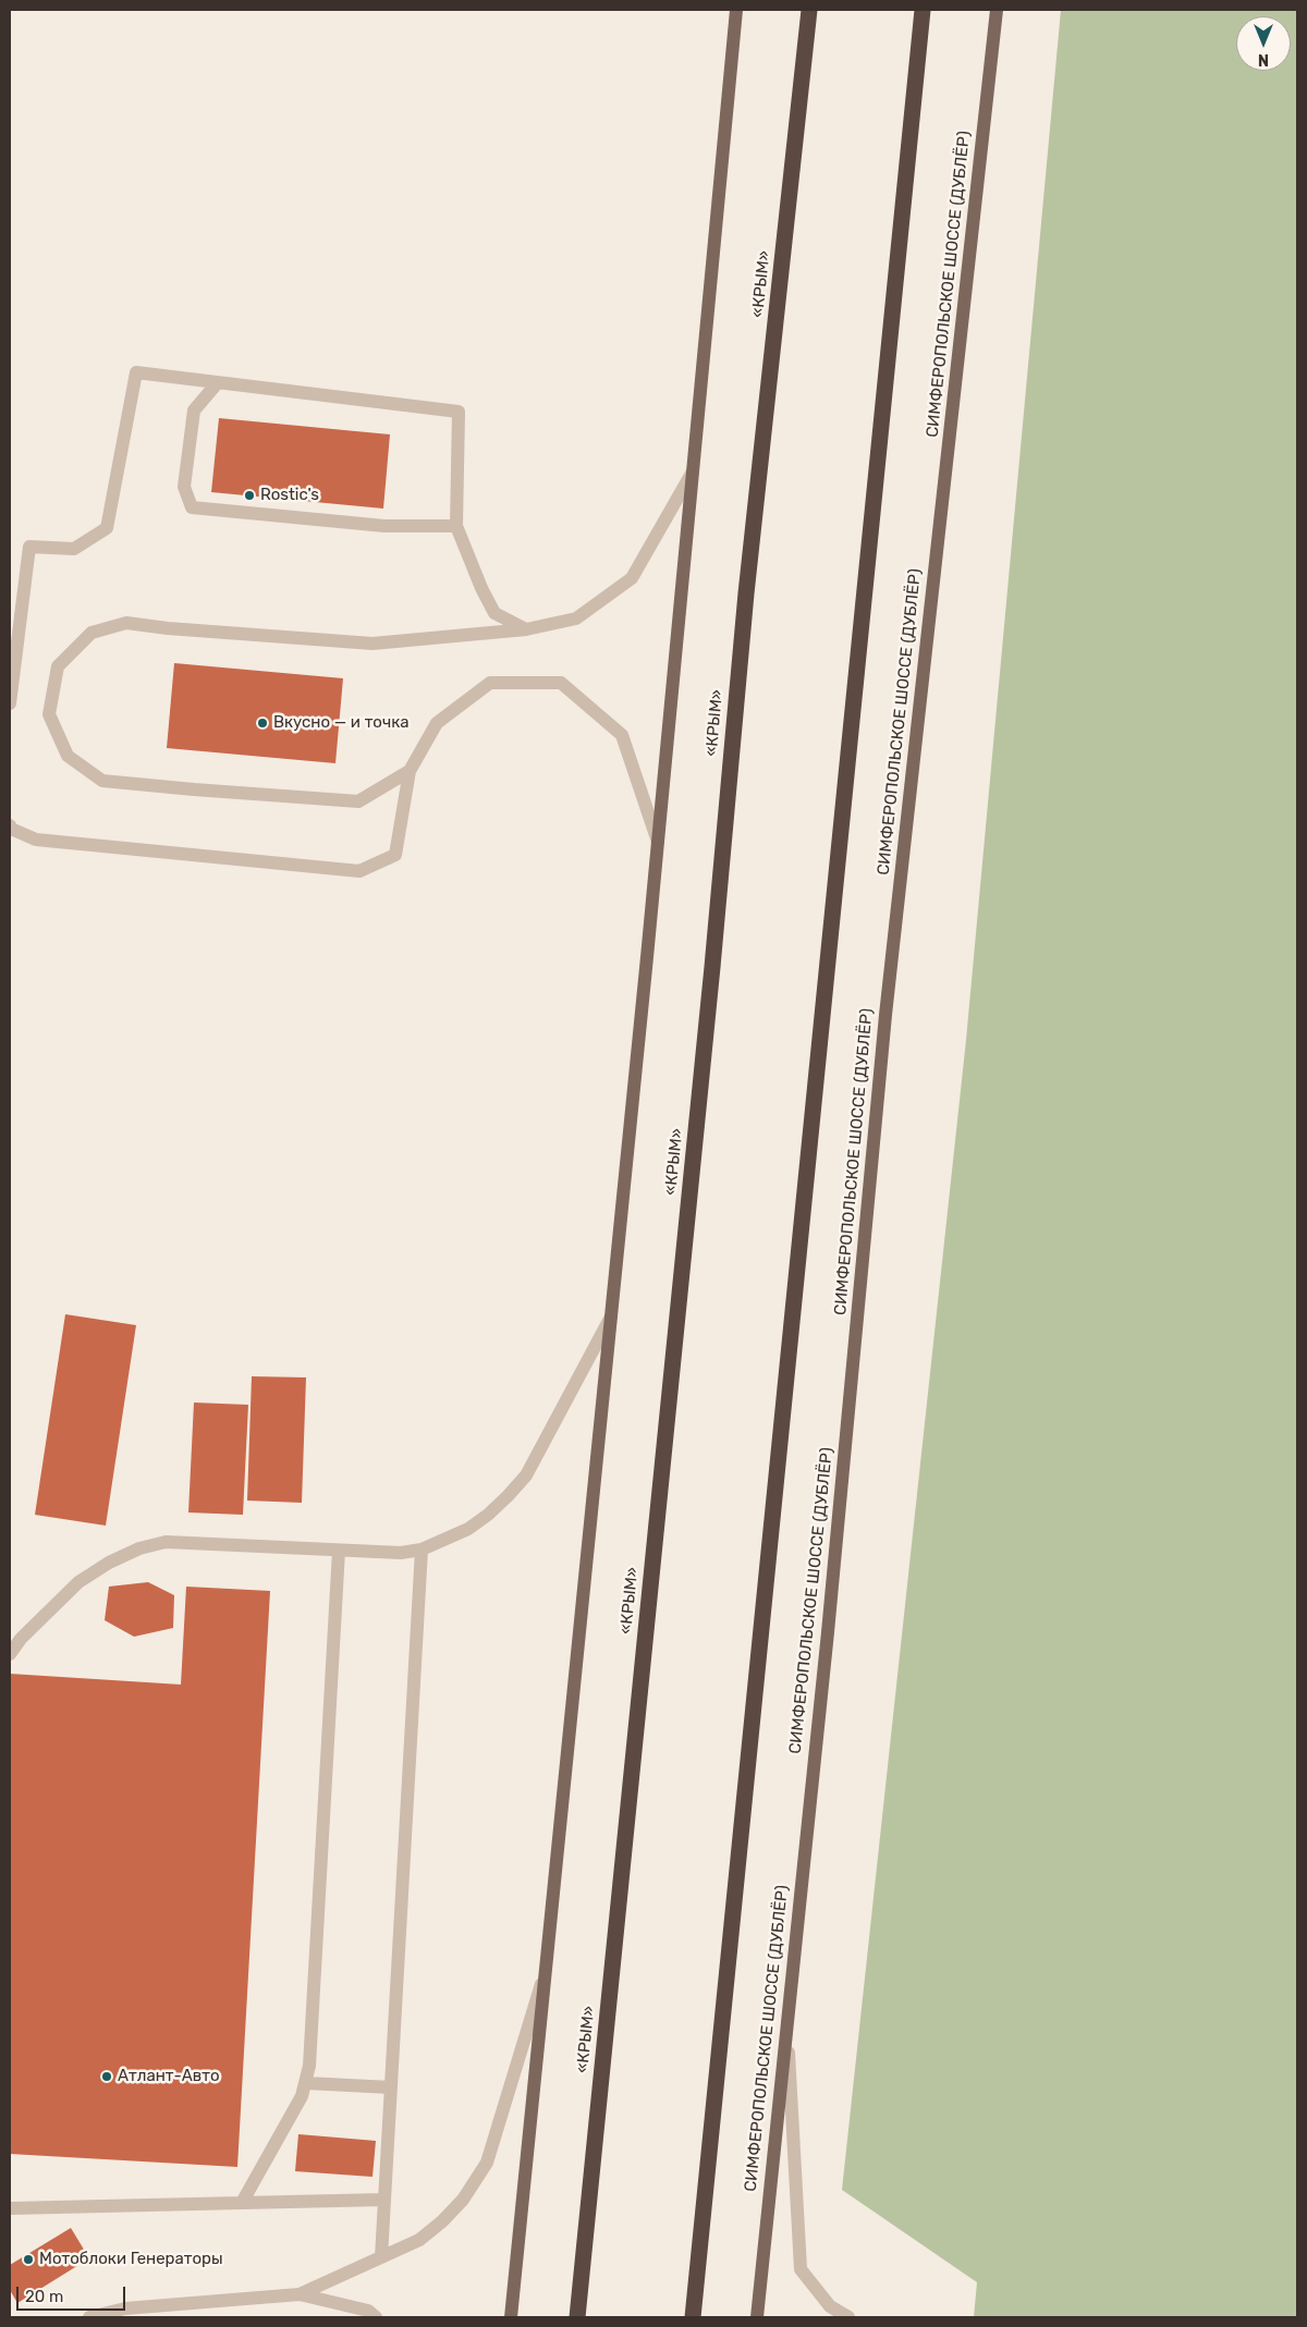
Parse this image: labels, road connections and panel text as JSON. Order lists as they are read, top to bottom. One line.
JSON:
{"streets":{"highway":["«КРЫМ»"],"main road":["СИМФЕРОПОЛЬСКОЕ ШОССЕ (ДУБЛЁР)"]},"places":["Rostic's","Вкусно — и точка","Атлант-Авто","Мотоблоки Генераторы"],"scale_bar":"20 m","north":"bottom"}
